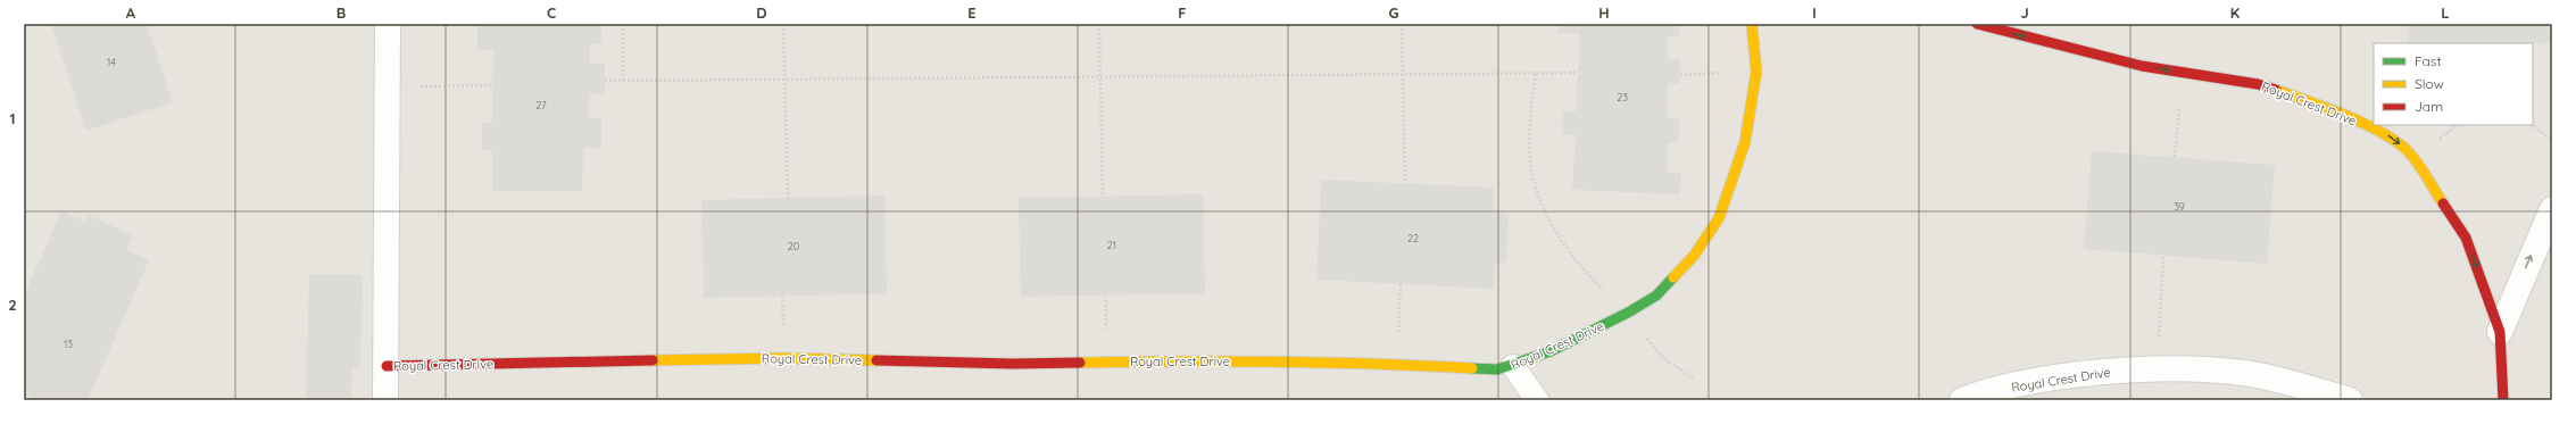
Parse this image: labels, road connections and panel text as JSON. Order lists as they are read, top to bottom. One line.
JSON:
{"streets":{"street":["Royal Crest Drive"]},"house_numbers":["14","23","27","39","22","21","20","13"],"legend":["Fast","Slow","Jam"],"grid":{"columns":["A","B","C","D","E","F","G","H","I","J","K","L"],"rows":["1","2"]}}
